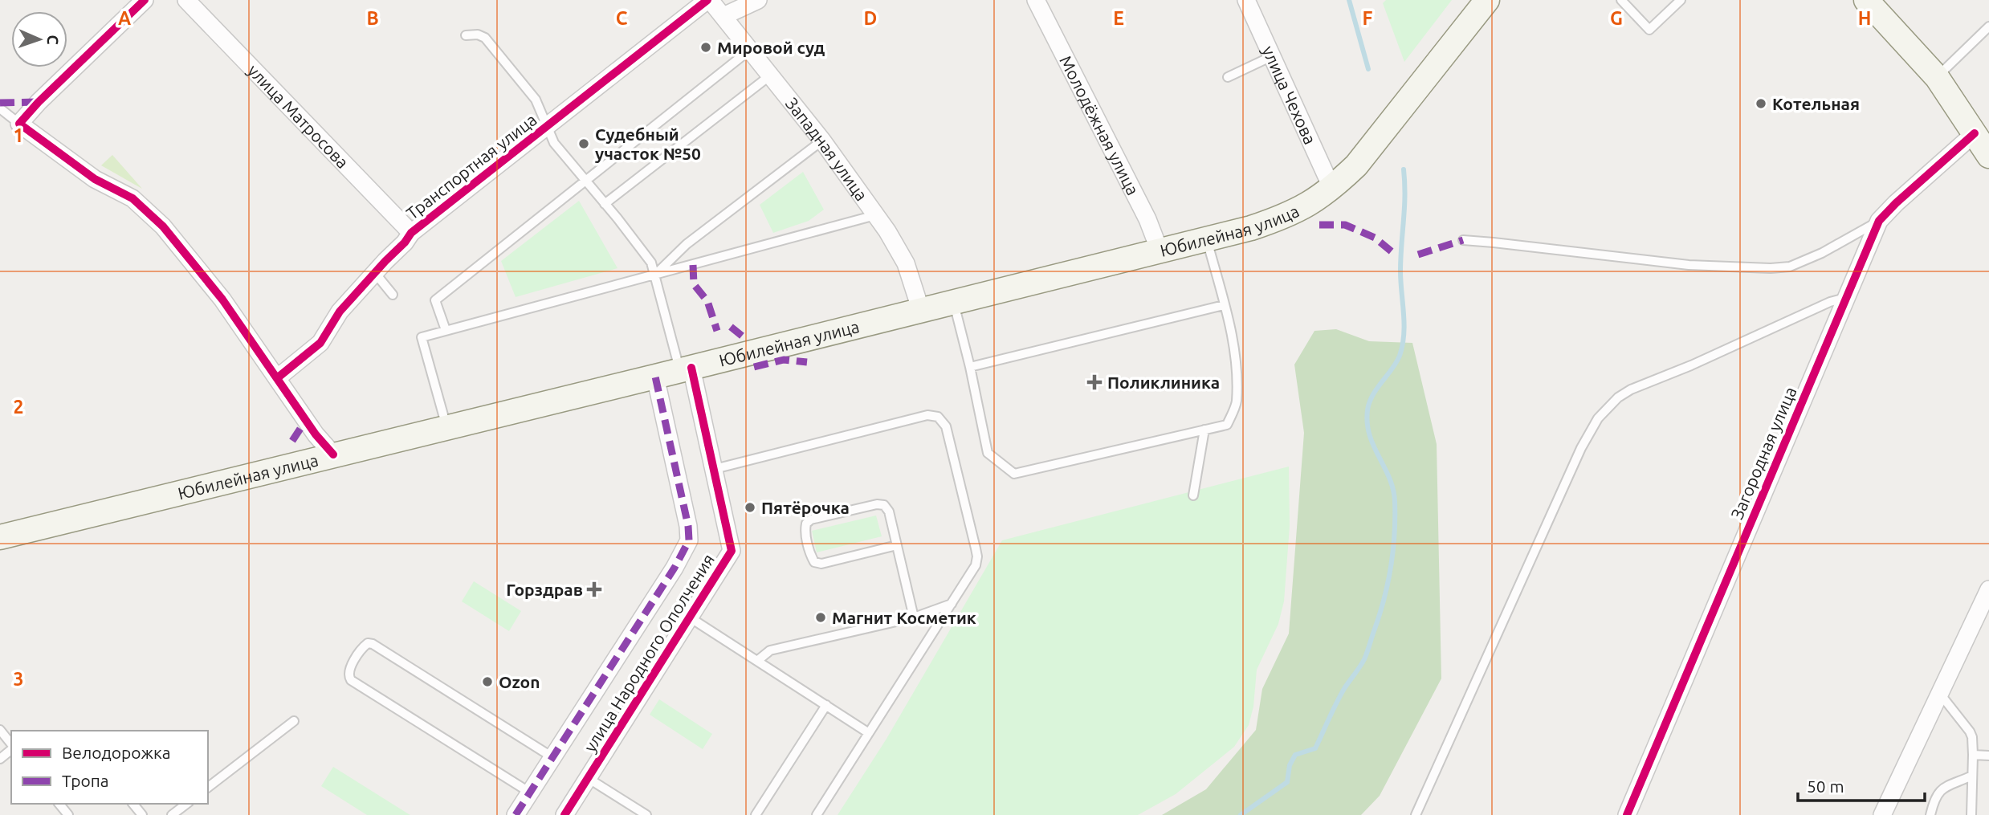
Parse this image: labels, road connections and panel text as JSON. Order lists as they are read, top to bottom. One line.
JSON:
{"streets":{"main road":["Юбилейная улица"],"street":["улица Чехова","улица Матросова","Молодёжная улица","Западная улица","Транспортная улица","Загородная улица","улица Народного Ополчения"]},"crossings":[["улица Чехова","Юбилейная улица"],["улица Матросова","Транспортная улица"],["Молодёжная улица","Юбилейная улица"],["Западная улица","Транспортная улица"],["Западная улица","Юбилейная улица"],["Юбилейная улица","улица Народного Ополчения"]],"places":{"other":["Мировой суд","Котельная","Судебный участок №50","Пятёрочка","Магнит Косметик","Ozon"],"health":["Поликлиника","Горздрав"]},"legend":["Велодорожка","Тропа"],"scale_bar":"50 m","north":"right","grid":{"columns":["A","B","C","D","E","F","G","H"],"rows":["1","2","3"]}}
